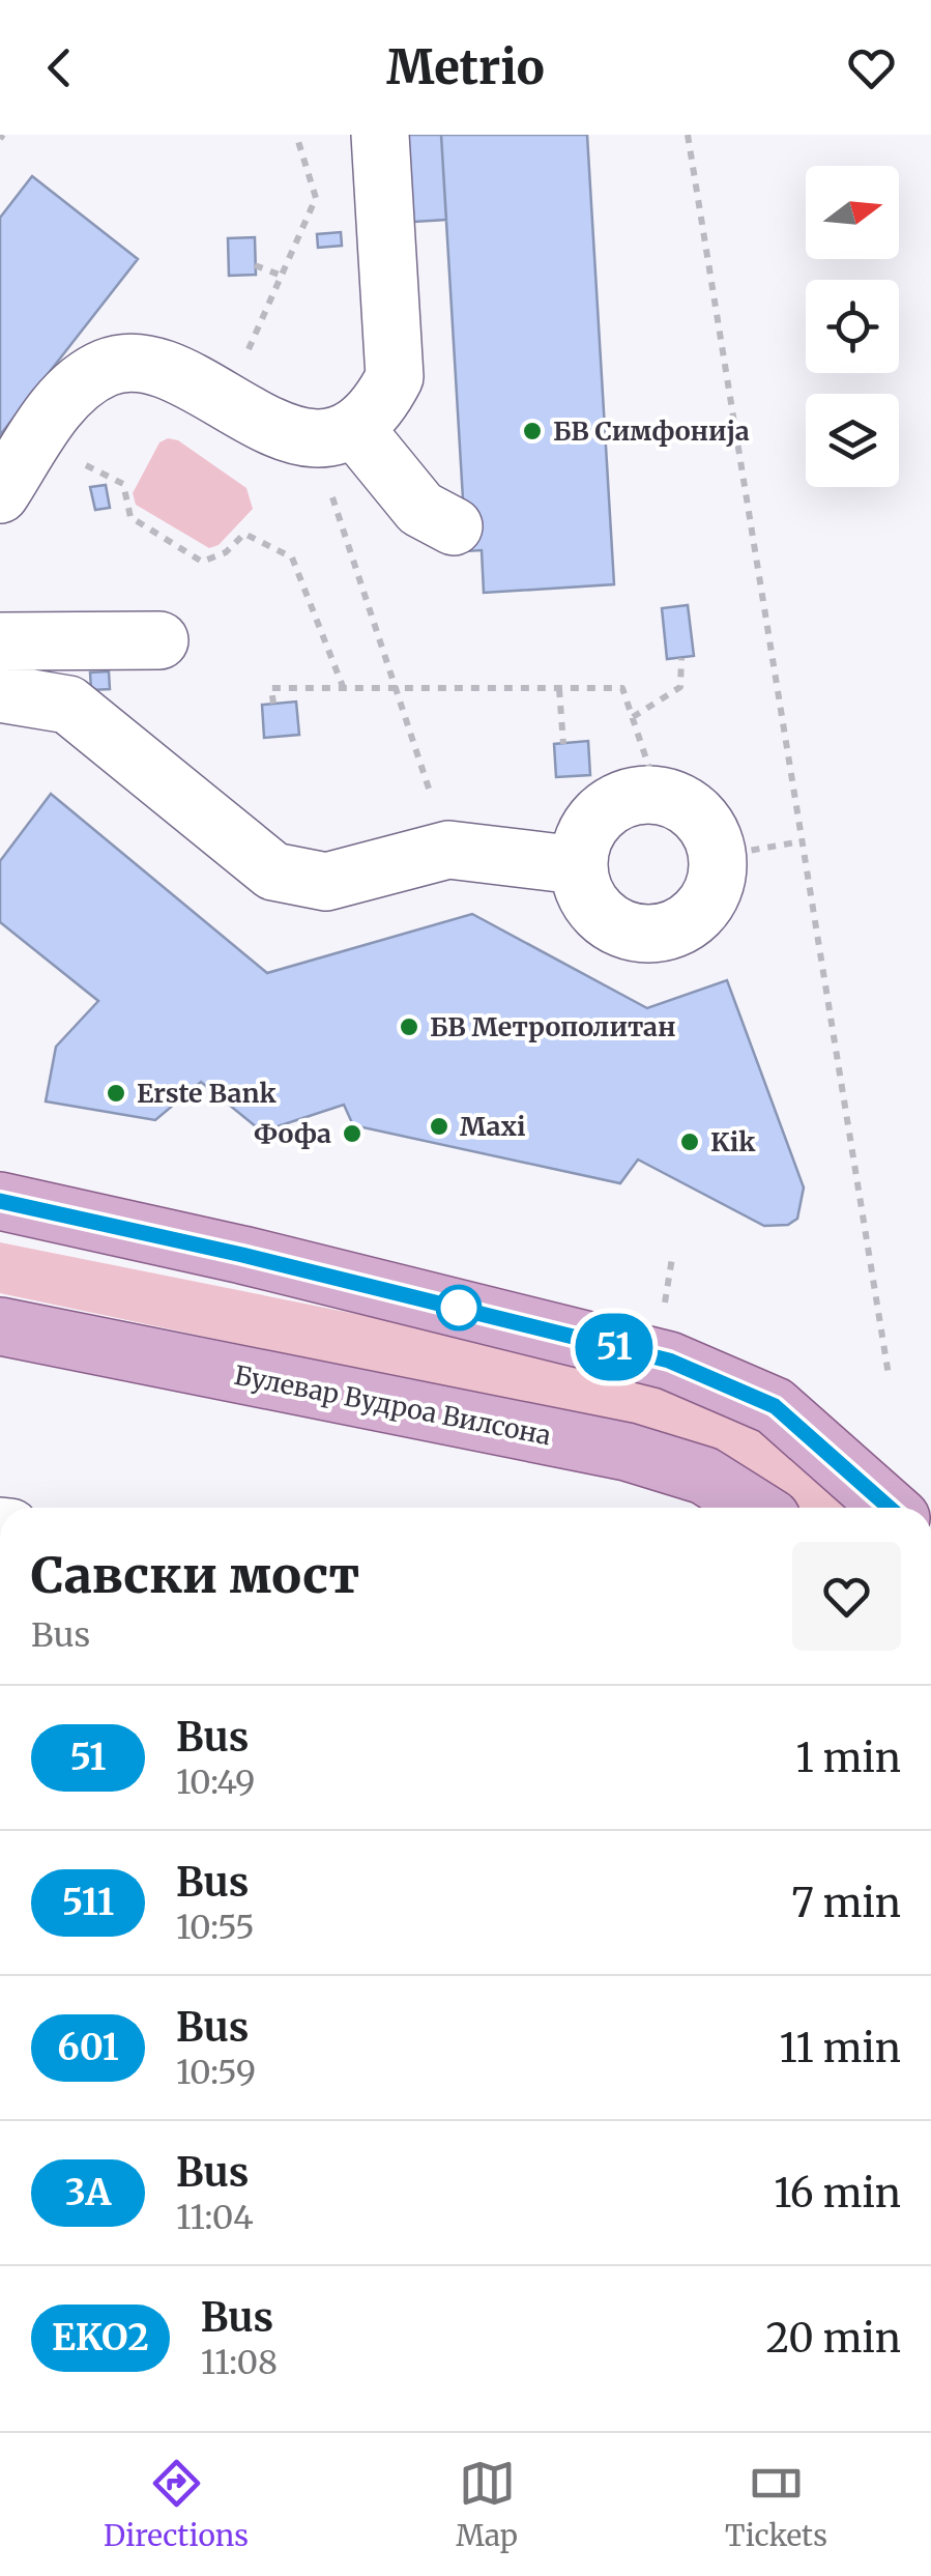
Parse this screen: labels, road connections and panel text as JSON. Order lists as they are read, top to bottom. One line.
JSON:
{"streets":{"main road":["Булевар Вудроа Вилсона"]},"places":["БВ Симфонија","БВ Метрополитан","Erste Bank","Maxi","Фофа","Kik"],"lines":["bus line 51"],"north":"right","page":{"header":"Metrio","on_map":"51","heading":["Савски мост","Bus"],"list":[{"mark":"51","name":"Bus","note":"10:49","value":"1 min"},{"mark":"511","name":"Bus","note":"10:55","value":"7 min"},{"mark":"601","name":"Bus","note":"10:59","value":"11 min"},{"mark":"3A","name":"Bus","note":"11:04","value":"16 min"},{"mark":"EKO2","name":"Bus","note":"11:08","value":"20 min"}],"tabs":["Directions","Map","Tickets"]}}
